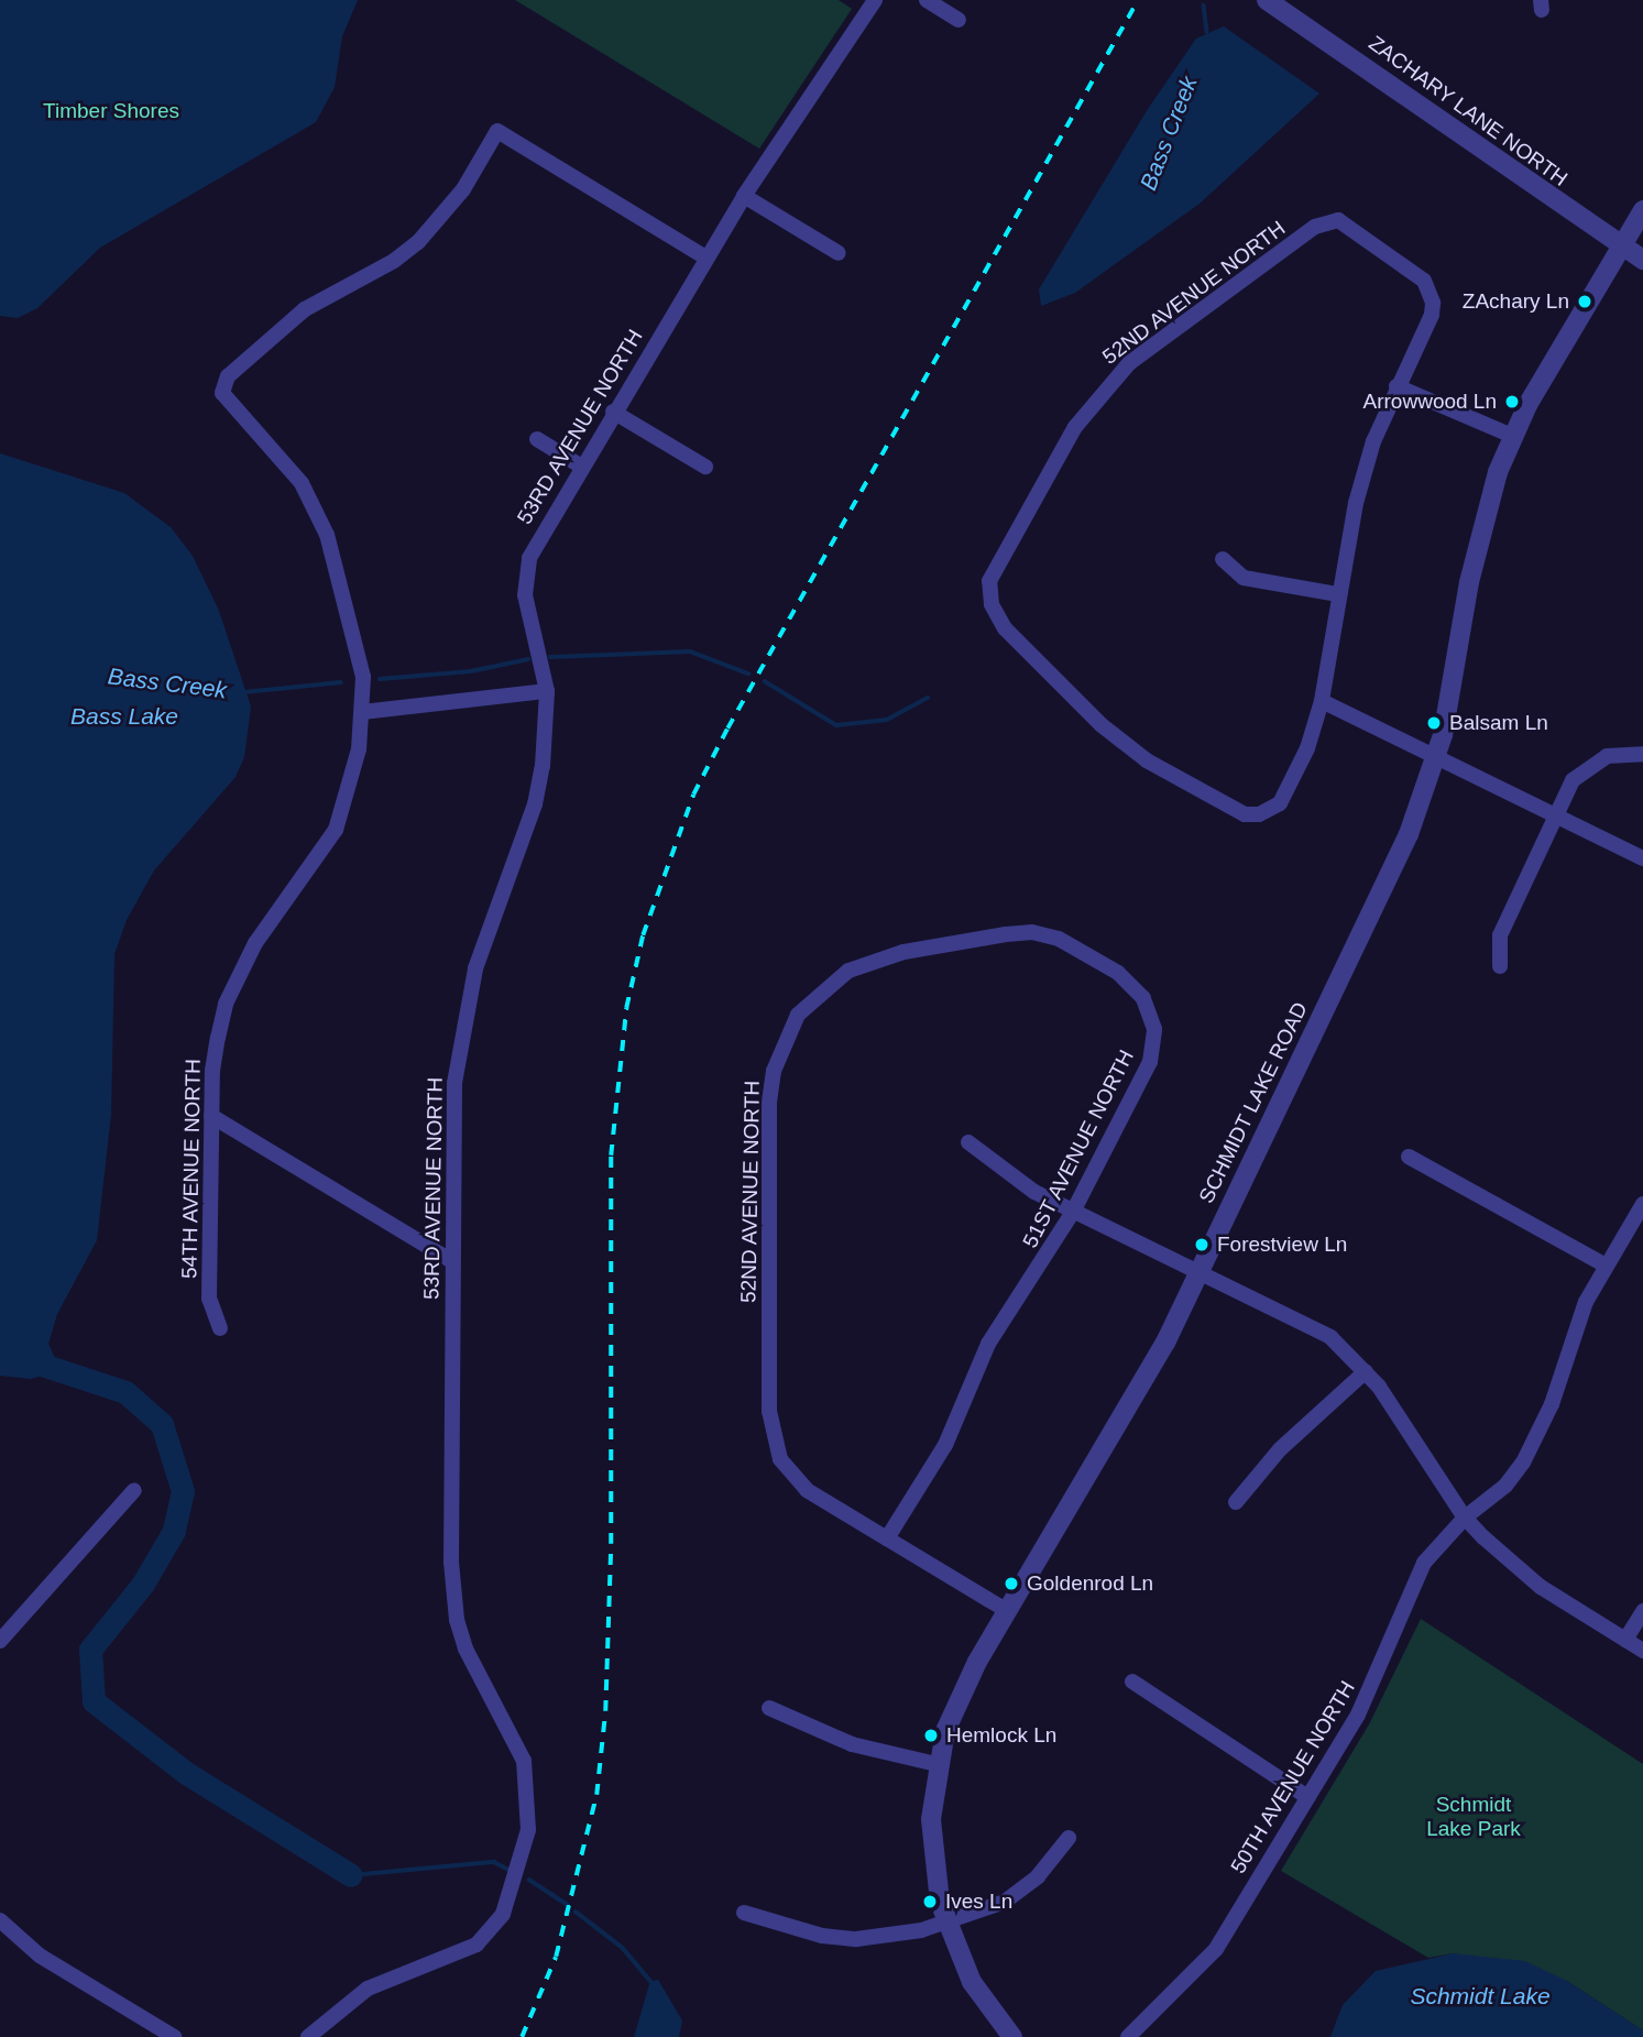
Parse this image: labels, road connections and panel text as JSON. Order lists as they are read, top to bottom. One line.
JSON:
{"streets":{"street":["ZACHARY LANE NORTH","52ND AVENUE NORTH","53RD AVENUE NORTH","SCHMIDT LAKE ROAD","51ST AVENUE NORTH","54TH AVENUE NORTH","50TH AVENUE NORTH"]},"crossings":[["ZACHARY LANE NORTH","SCHMIDT LAKE ROAD"],["52ND AVENUE NORTH","SCHMIDT LAKE ROAD"],["52ND AVENUE NORTH","51ST AVENUE NORTH"],["53RD AVENUE NORTH","54TH AVENUE NORTH"]],"water":["Bass Creek","Bass Lake","Schmidt Lake"],"parks":["Timber Shores","Schmidt Lake Park"],"places":["ZAchary Ln","Arrowwood Ln","Balsam Ln","Forestview Ln","Goldenrod Ln","Hemlock Ln","Ives Ln"]}
